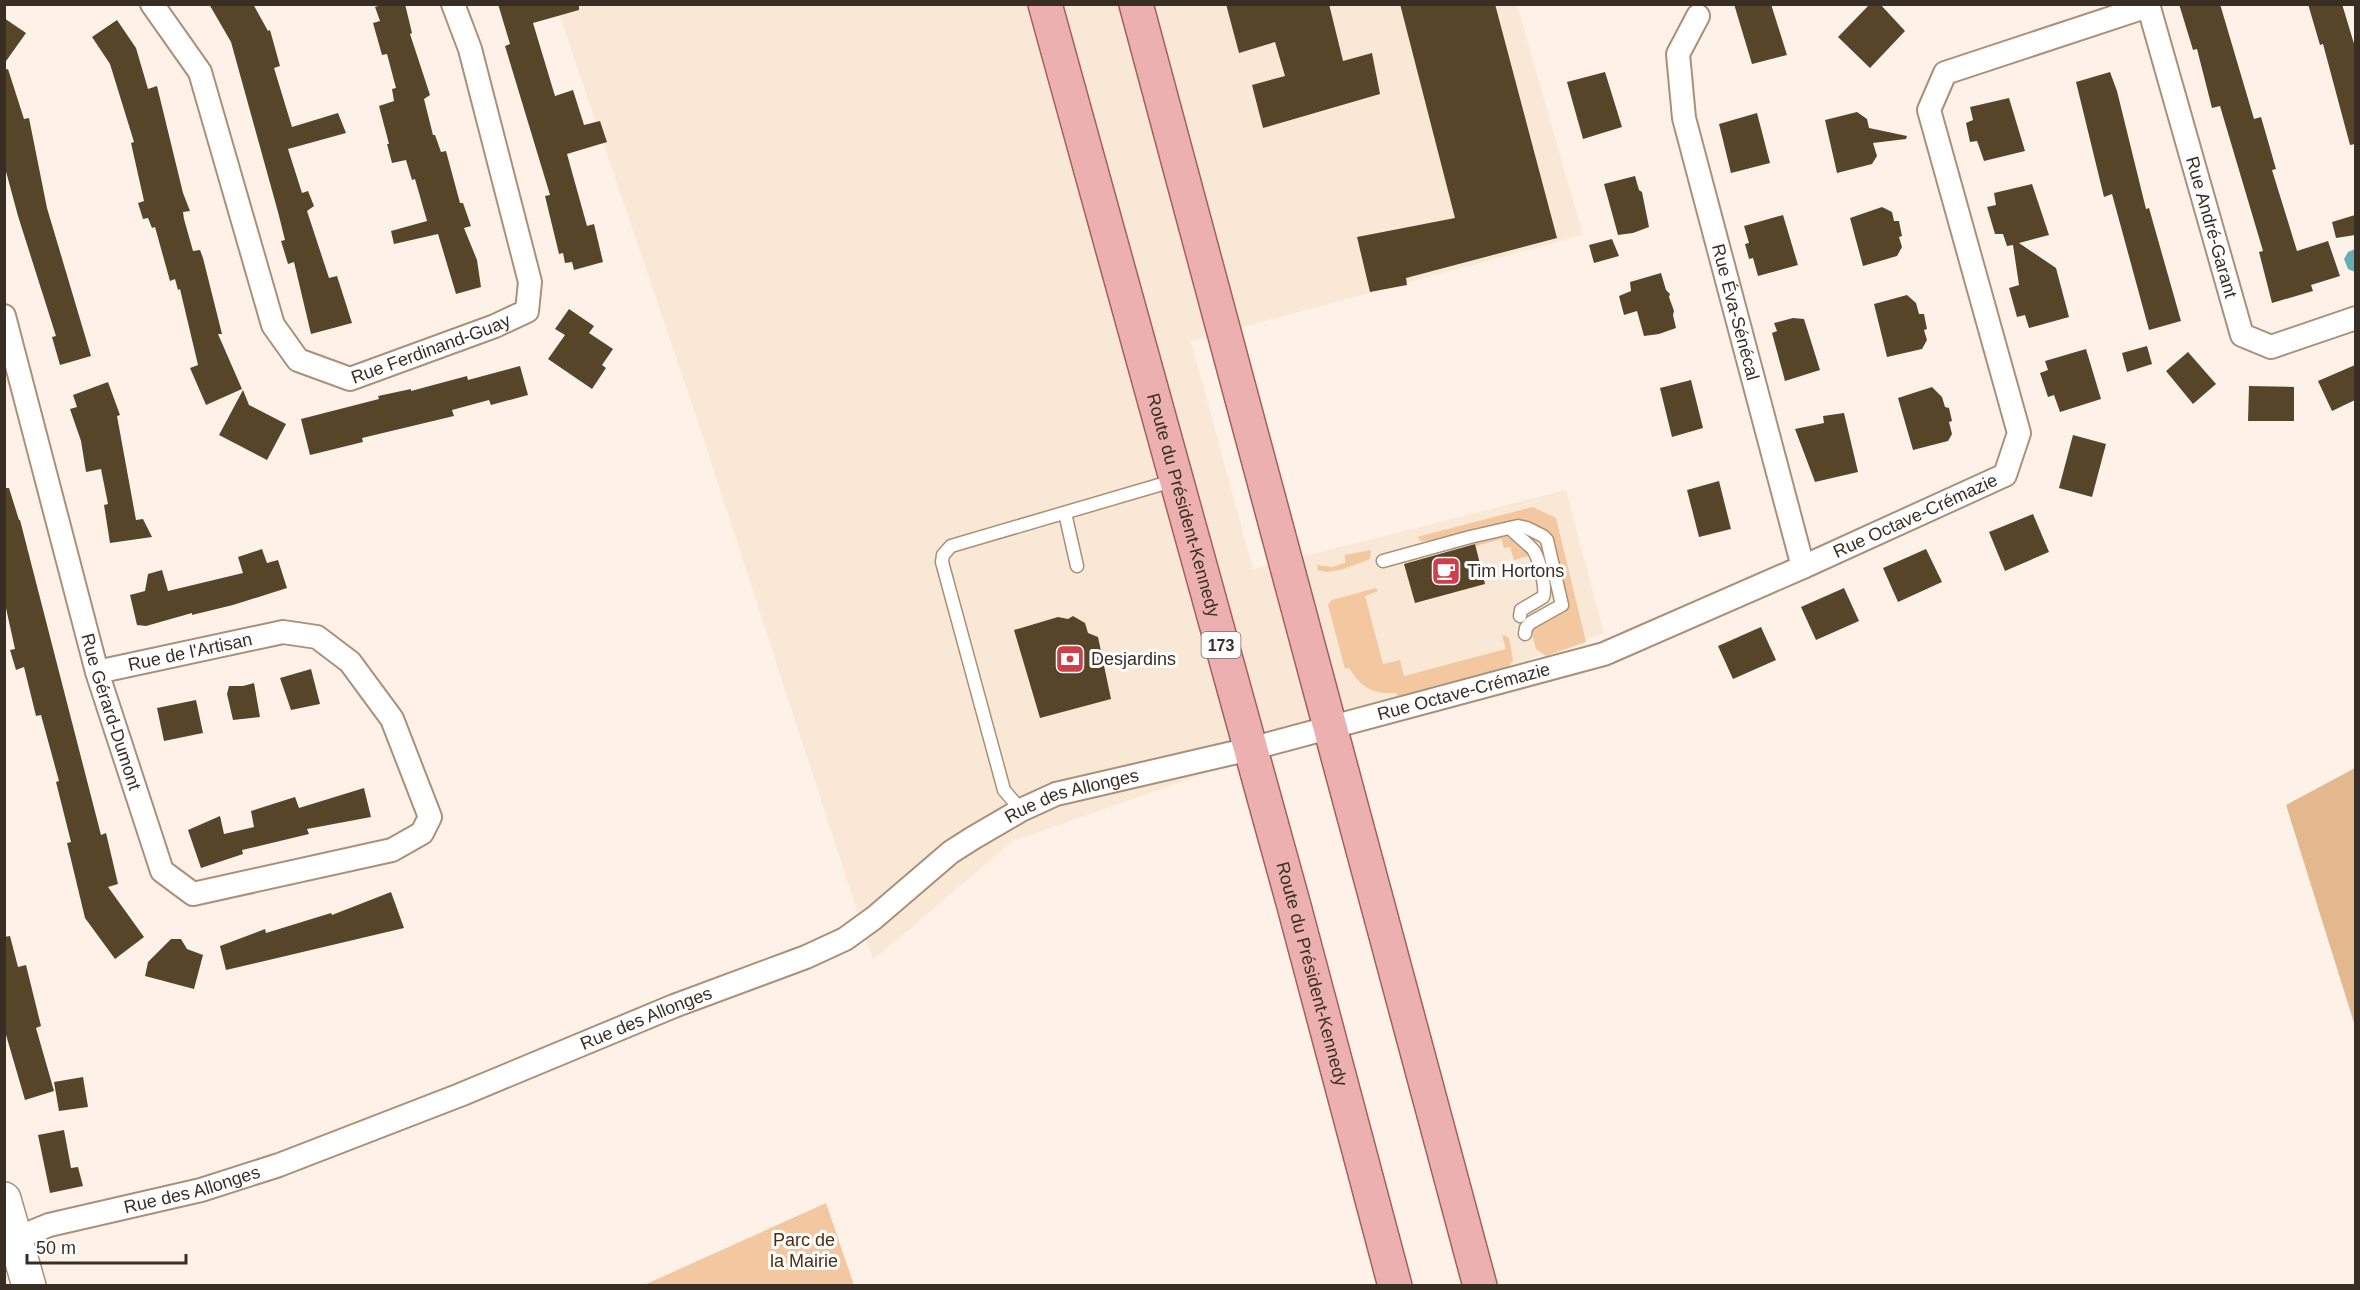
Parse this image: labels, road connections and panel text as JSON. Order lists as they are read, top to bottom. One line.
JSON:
{"streets":{"main road":["Route du Président-Kennedy","173"],"street":["Rue André-Garant","Rue Éva-Sénécal","Rue Ferdinand-Guay","Rue Octave-Crémazie","Rue de l'Artisan","Rue Gérard-Dumont","Rue des Allonges"]},"crossings":[["Rue André-Garant","Rue Octave-Crémazie"],["Rue Éva-Sénécal","Rue Octave-Crémazie"],["Route du Président-Kennedy","Rue Octave-Crémazie"],["Route du Président-Kennedy","Rue des Allonges"],["Rue Octave-Crémazie","Rue des Allonges"],["Rue de l'Artisan","Rue Gérard-Dumont"]],"parks":["Parc de la Mairie"],"places":{"cafe":["Tim Hortons"],"bank":["Desjardins"]},"scale_bar":"50 m"}
